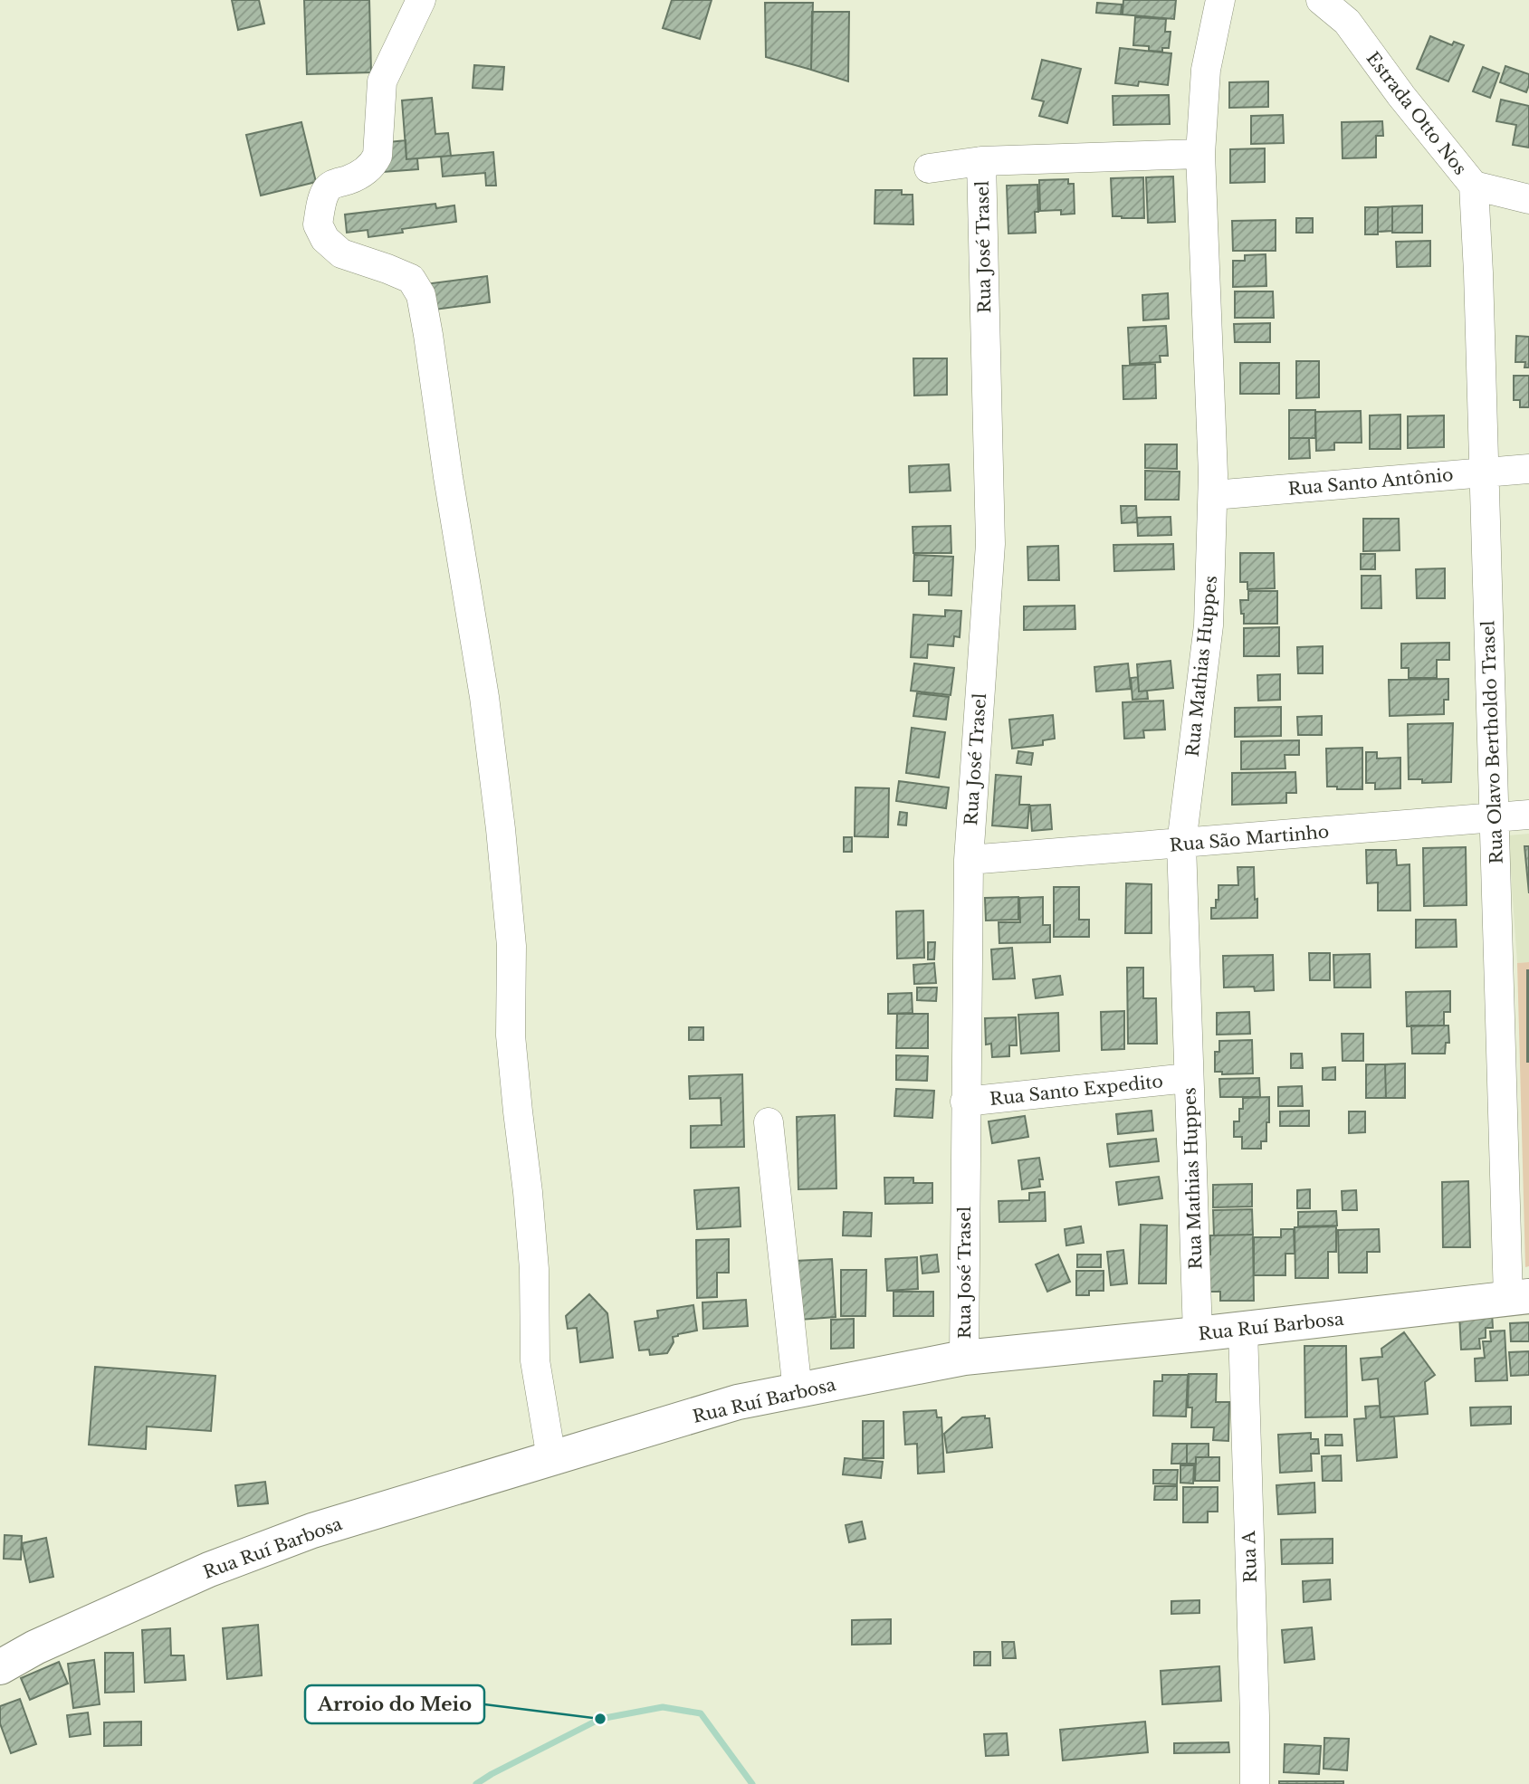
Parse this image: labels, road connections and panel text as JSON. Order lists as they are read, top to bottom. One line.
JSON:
{"streets":{"main road":["Rua Ruí Barbosa"],"street":["Estrada Otto Nos","Rua José Trasel","Rua Santo Antônio","Rua Mathias Huppes","Rua Olavo Bertholdo Trasel","Rua São Martinho","Rua Santo Expedito","Rua A"]},"crossings":[["Estrada Otto Nos","Rua Olavo Bertholdo Trasel"],["Rua José Trasel","Rua São Martinho"],["Rua José Trasel","Rua Santo Expedito"],["Rua José Trasel","Rua Ruí Barbosa"],["Rua Santo Antônio","Rua Mathias Huppes"],["Rua Santo Antônio","Rua Olavo Bertholdo Trasel"],["Rua Mathias Huppes","Rua São Martinho"],["Rua Mathias Huppes","Rua Santo Expedito"],["Rua Mathias Huppes","Rua Ruí Barbosa"],["Rua Olavo Bertholdo Trasel","Rua São Martinho"],["Rua Olavo Bertholdo Trasel","Rua Ruí Barbosa"],["Rua Ruí Barbosa","Rua A"]],"places":["Arroio do Meio"]}
